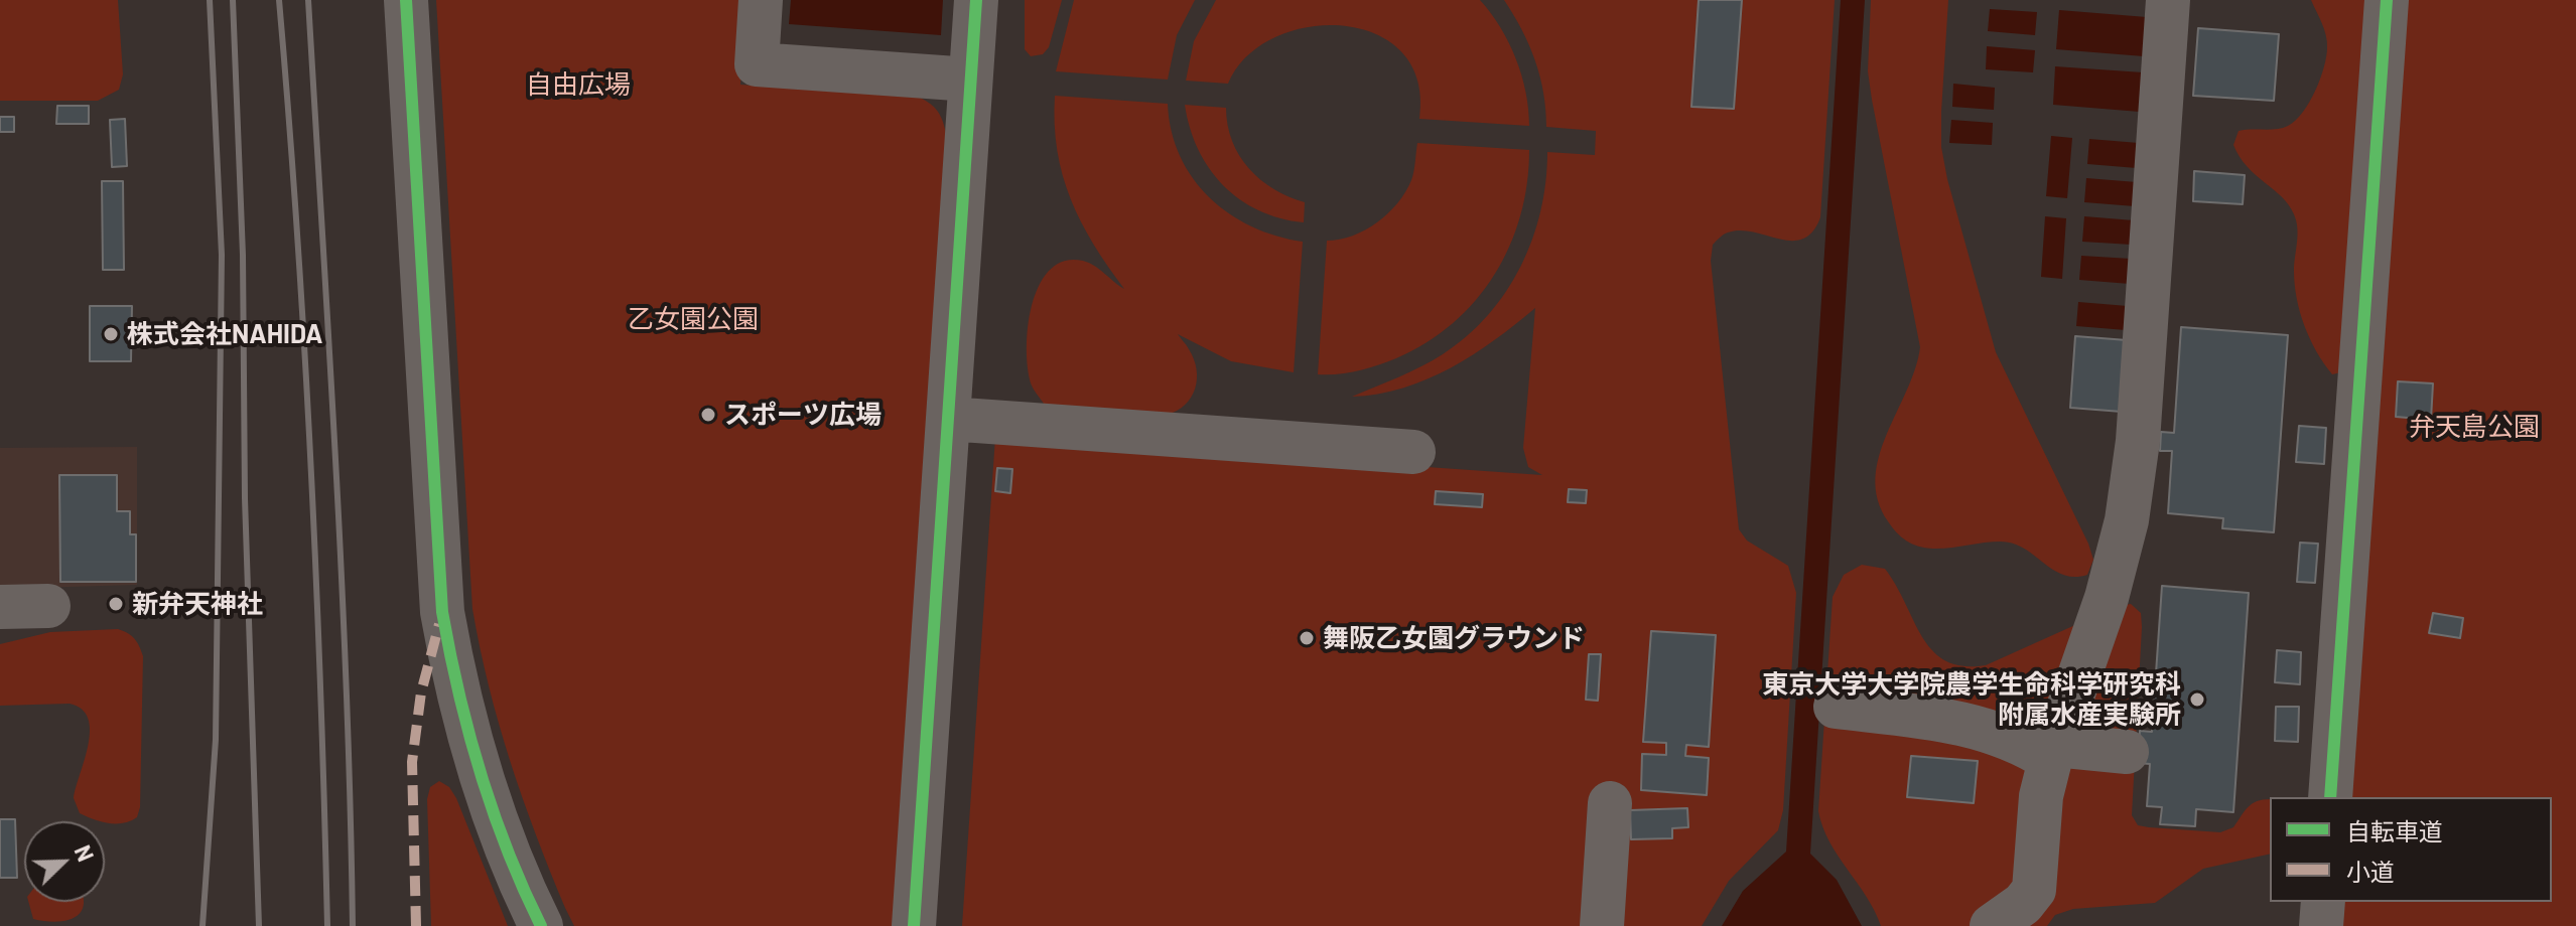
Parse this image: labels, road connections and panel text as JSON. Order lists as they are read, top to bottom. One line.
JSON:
{"parks":["自由広場","乙女園公園","弁天島公園"],"places":["株式会社NAHIDA","スポーツ広場","新弁天神社","舞阪乙女園グラウンド","東京大学大学院農学生命科学研究科 附属水産実験所"],"legend":["自転車道","小道"],"north":"top right"}
